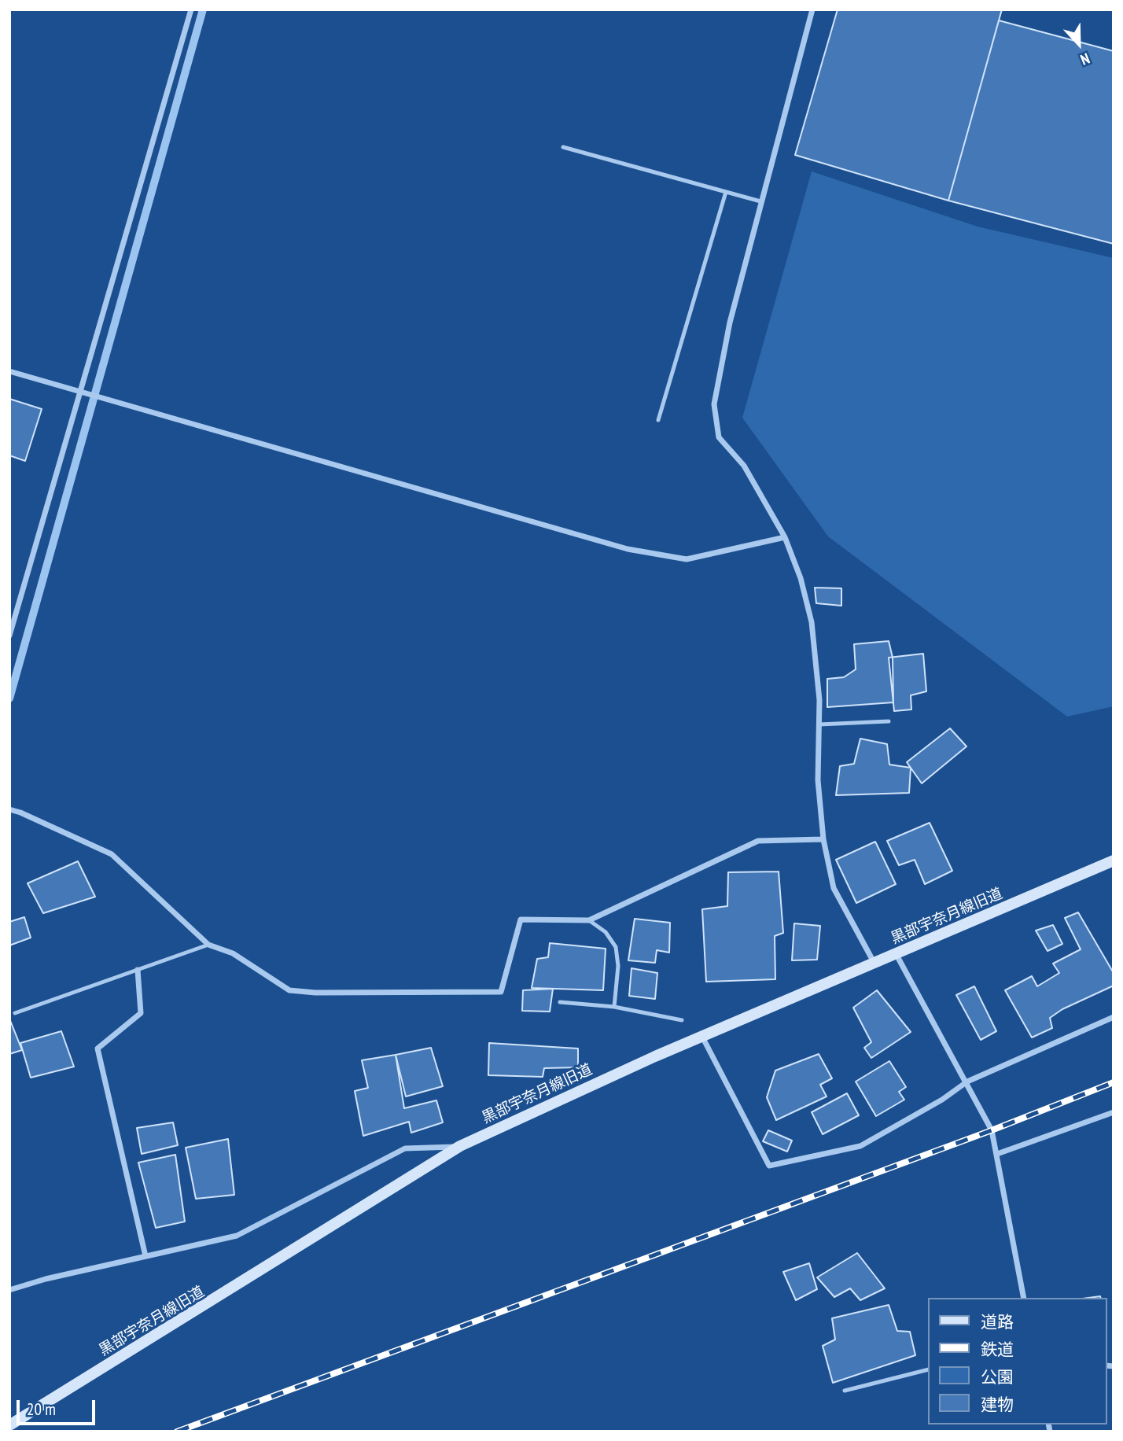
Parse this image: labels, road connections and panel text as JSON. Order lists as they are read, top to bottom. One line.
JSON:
{"streets":{"street":["黒部宇奈月線旧道"]},"legend":["道路","鉄道","公園","建物"],"scale_bar":"20 m","north":"bottom"}
